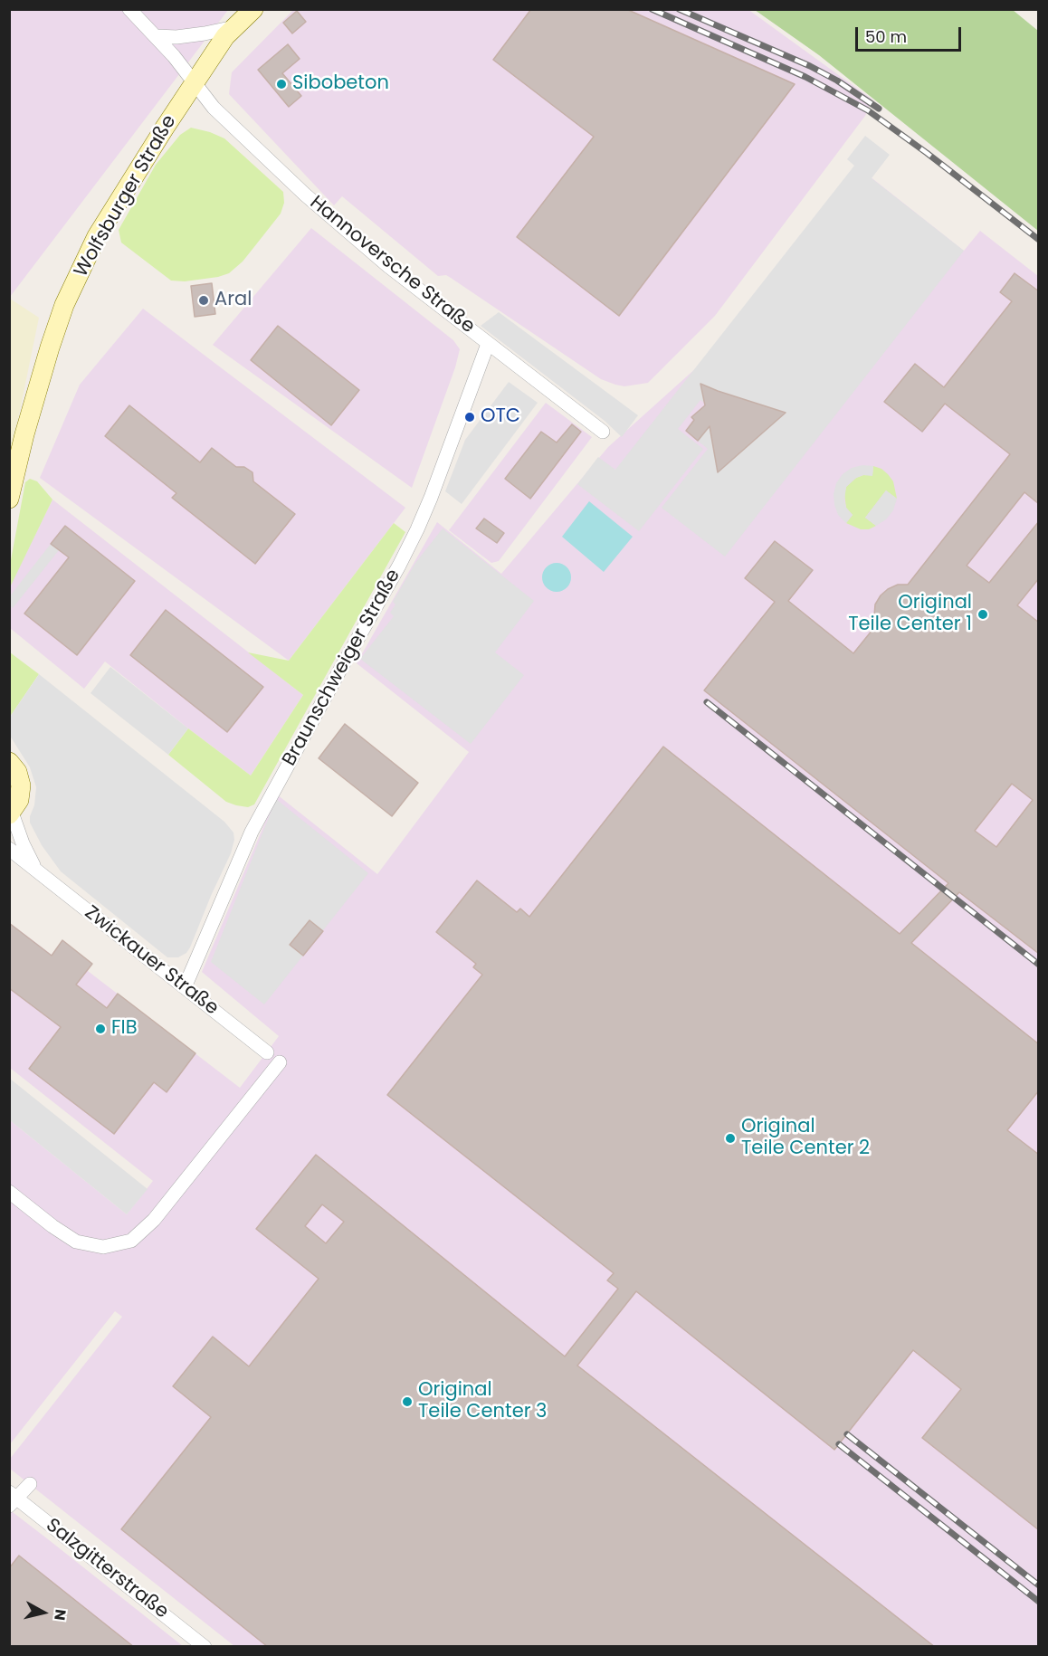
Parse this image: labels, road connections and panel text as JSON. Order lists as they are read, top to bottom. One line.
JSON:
{"streets":{"street":["Wolfsburger Straße","Hannoversche Straße","Braunschweiger Straße","Zwickauer Straße","Salzgitterstraße"]},"crossings":[["Wolfsburger Straße","Hannoversche Straße"],["Hannoversche Straße","Braunschweiger Straße"],["Braunschweiger Straße","Zwickauer Straße"]],"places":["Sibobeton","Aral","OTC","Original Teile Center 1","FIB","Original Teile Center 2","Original Teile Center 3"],"scale_bar":"50 m","north":"right"}
